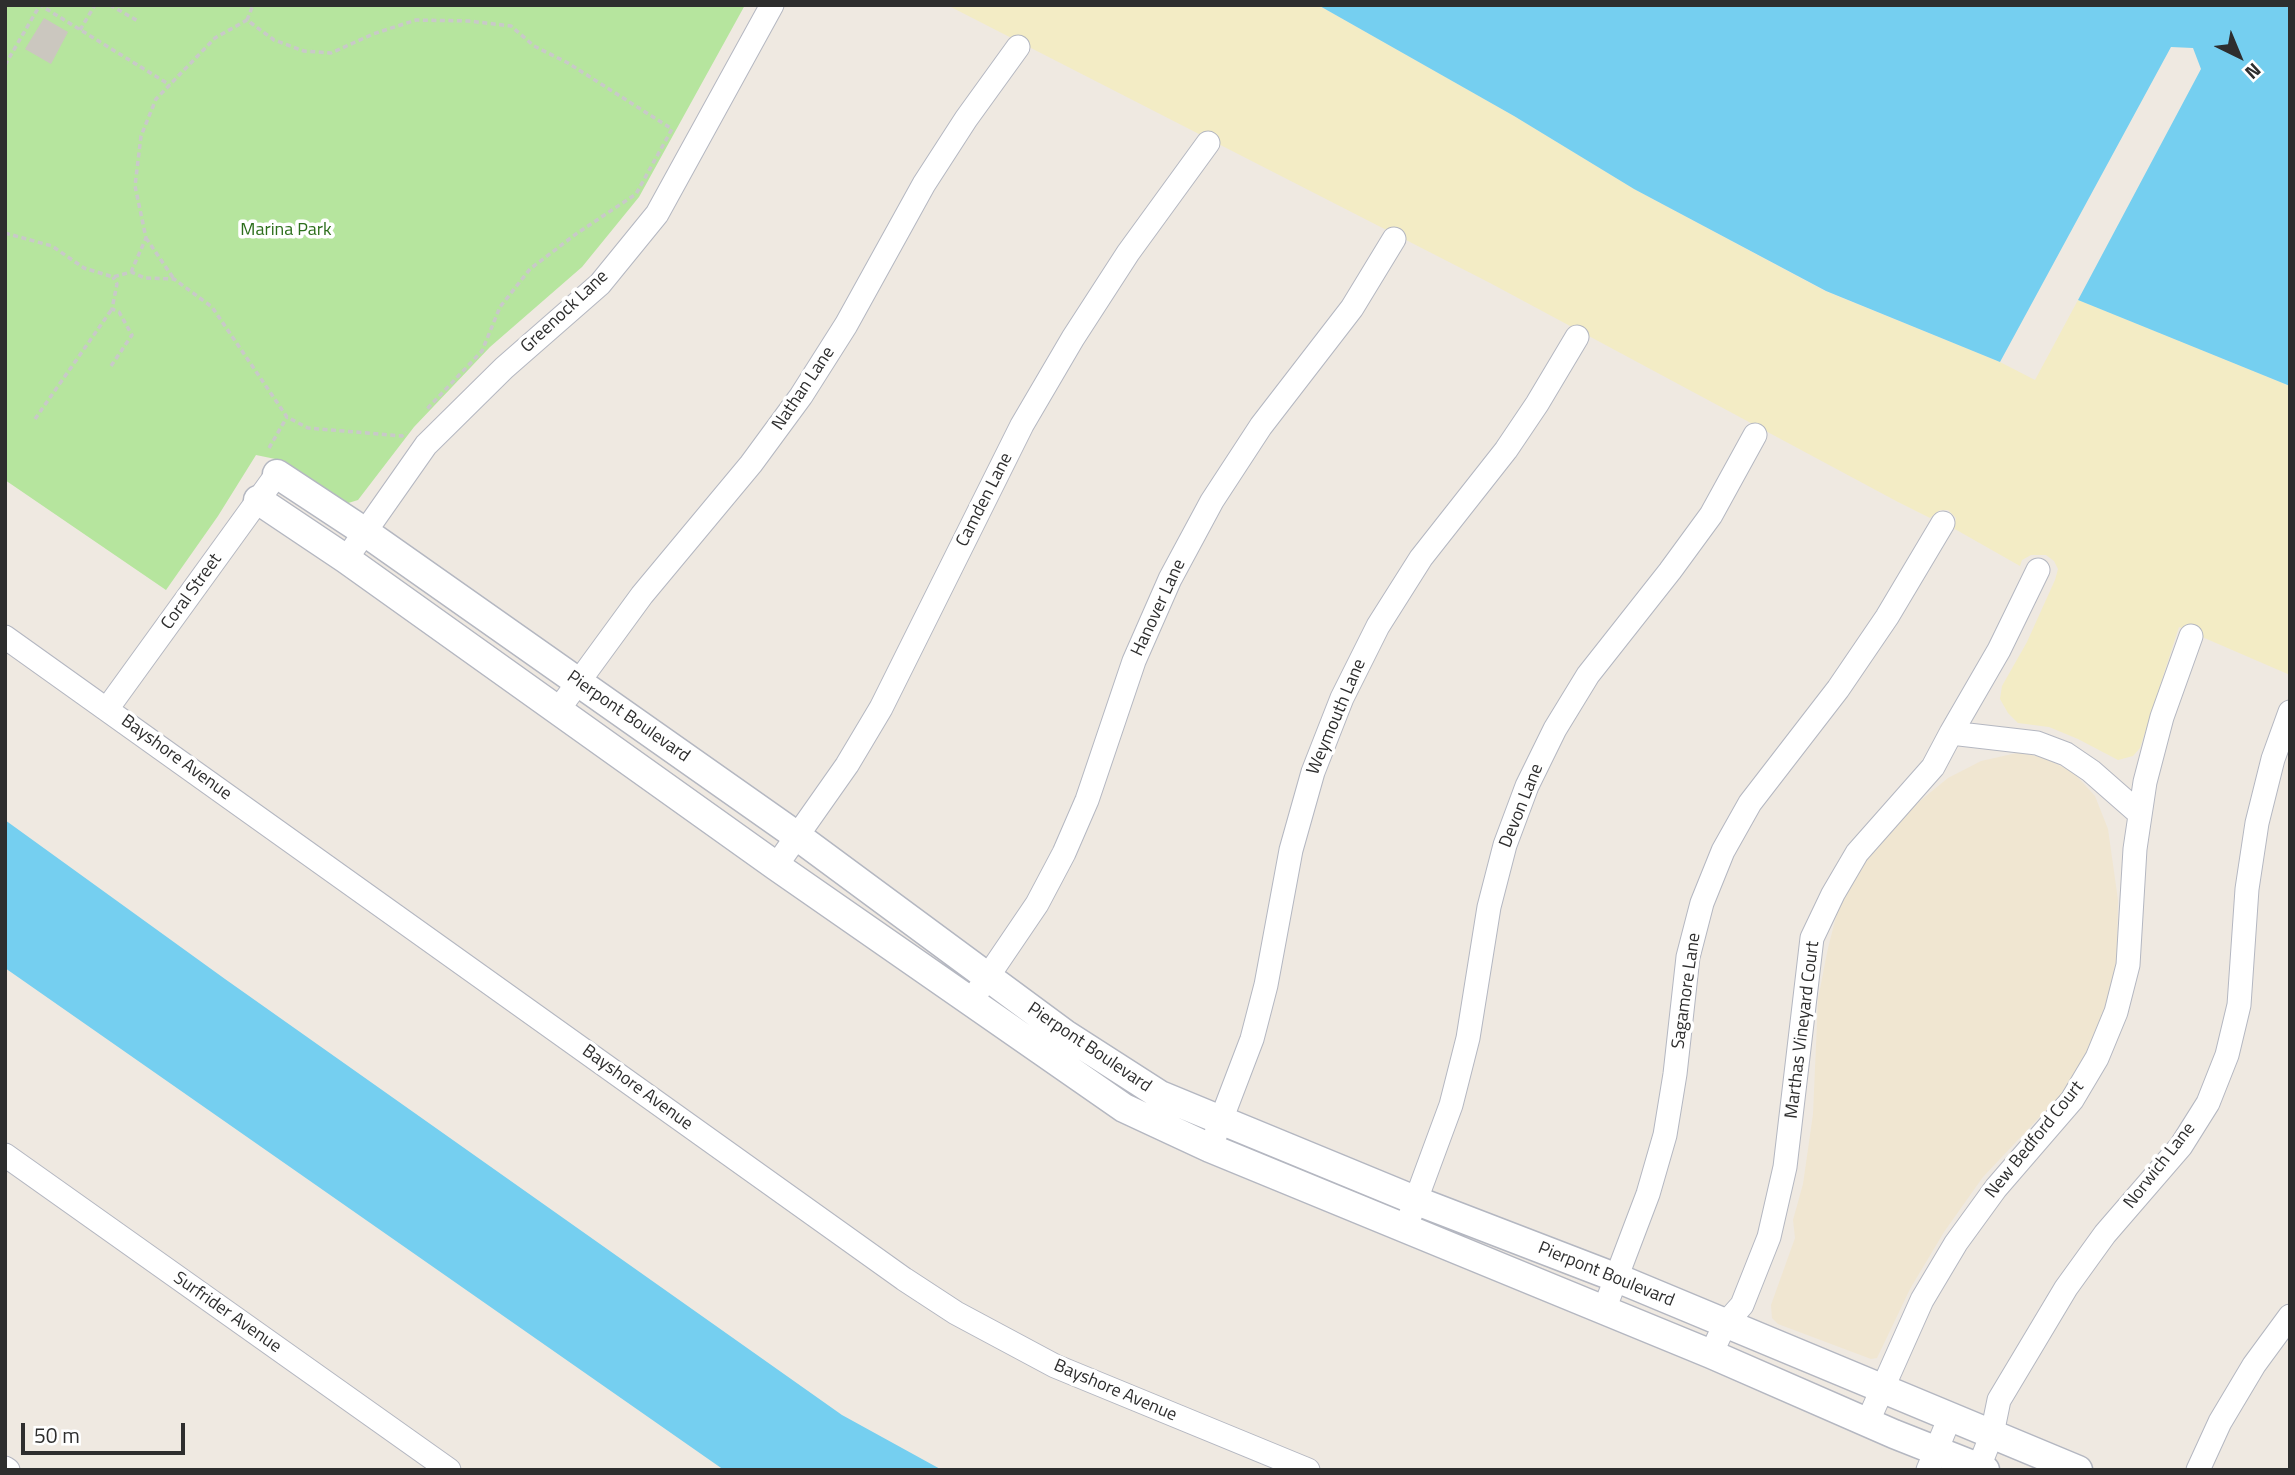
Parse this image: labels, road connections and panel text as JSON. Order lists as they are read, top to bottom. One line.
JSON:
{"streets":{"street":["Greenock Lane","Nathan Lane","Camden Lane","Coral Street","Hanover Lane","Pierpont Boulevard","Weymouth Lane","Bayshore Avenue","Devon Lane","Sagamore Lane","Marthas Vineyard Court","New Bedford Court","Norwich Lane","Surfrider Avenue"]},"crossings":[["Greenock Lane","Pierpont Boulevard"],["Nathan Lane","Pierpont Boulevard"],["Camden Lane","Pierpont Boulevard"],["Coral Street","Pierpont Boulevard"],["Coral Street","Bayshore Avenue"],["Hanover Lane","Pierpont Boulevard"],["Pierpont Boulevard","Weymouth Lane"],["Pierpont Boulevard","Devon Lane"],["Pierpont Boulevard","Sagamore Lane"],["Pierpont Boulevard","Marthas Vineyard Court"],["Pierpont Boulevard","New Bedford Court"],["Pierpont Boulevard","Norwich Lane"]],"parks":["Marina Park"],"scale_bar":"50 m","north":"bottom right"}
